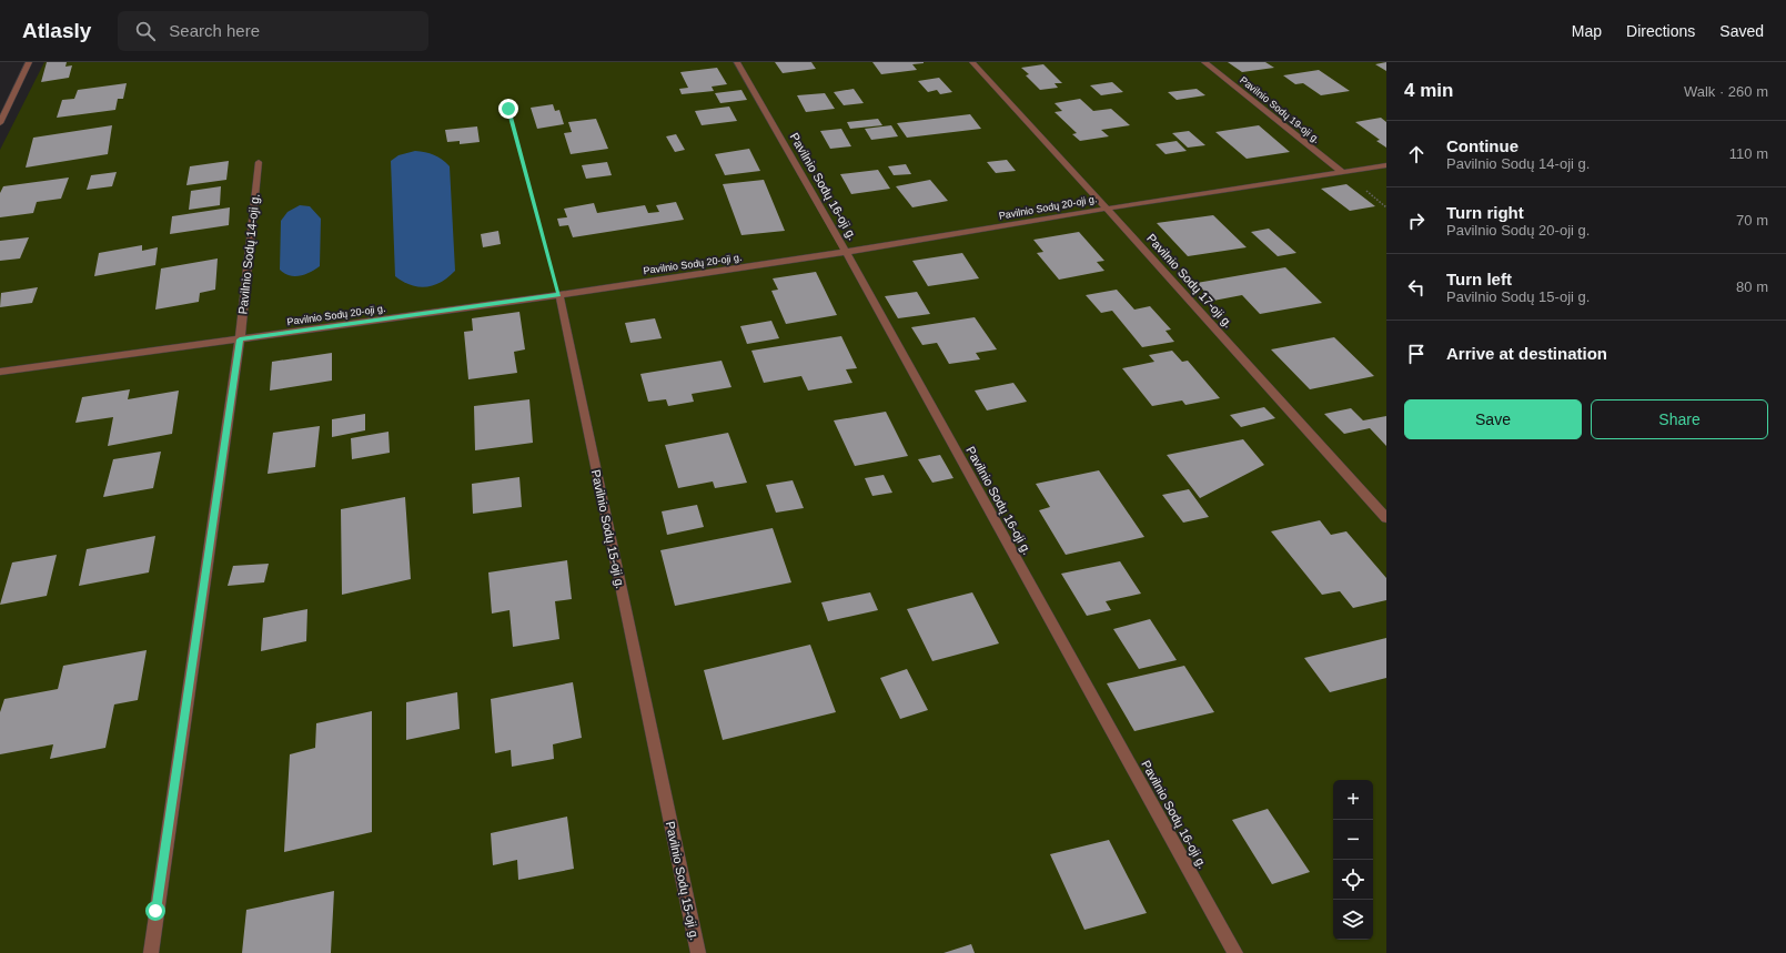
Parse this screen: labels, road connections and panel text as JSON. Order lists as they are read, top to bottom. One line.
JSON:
{"streets":{"street":["Pavilnio Sodų 19-oji g.","Pavilnio Sodų 16-oji g.","Pavilnio Sodų 20-oji g.","Pavilnio Sodų 14-oji g.","Pavilnio Sodų 17-oji g.","Pavilnio Sodų 15-oji g."]},"crossings":[["Pavilnio Sodų 19-oji g.","Pavilnio Sodų 20-oji g."],["Pavilnio Sodų 16-oji g.","Pavilnio Sodų 20-oji g."],["Pavilnio Sodų 20-oji g.","Pavilnio Sodų 14-oji g."],["Pavilnio Sodų 20-oji g.","Pavilnio Sodų 17-oji g."],["Pavilnio Sodų 20-oji g.","Pavilnio Sodų 15-oji g."]],"page":{"header":"Atlasly","search":"Search here","nav":["Map","Directions","Saved"],"heading":["4 min","Walk · 260 m"],"list":[["Continue","Pavilnio Sodų 14-oji g.","110 m"],["Turn right","Pavilnio Sodų 20-oji g.","70 m"],["Turn left","Pavilnio Sodų 15-oji g.","80 m"],"Arrive at destination"],"buttons":["Save","Share"],"map_buttons":["+","−"]}}
